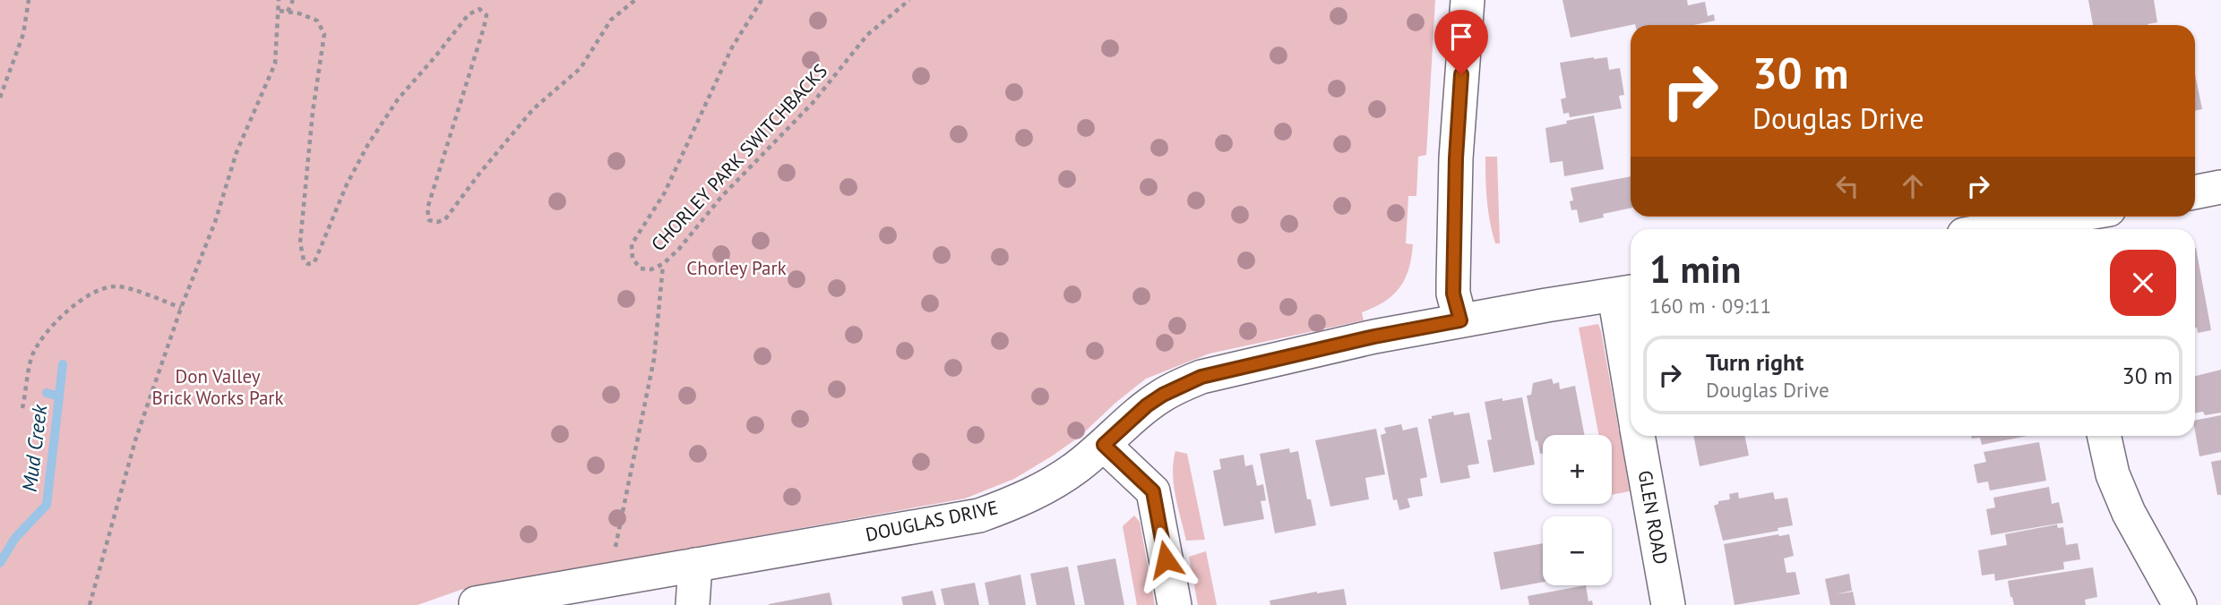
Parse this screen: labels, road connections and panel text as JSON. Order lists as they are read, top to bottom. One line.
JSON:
{"streets":{"street":["GLEN ROAD","DOUGLAS DRIVE"],"path":["CHORLEY PARK SWITCHBACKS"]},"crossings":[["GLEN ROAD","DOUGLAS DRIVE"]],"water":["Mud Creek"],"parks":["Chorley Park","Don Valley Brick Works Park"],"page":{"turn":["30 m","Douglas Drive"],"heading":["1 min","160 m · 09:11"],"list":[{"name":"Turn right","note":"Douglas Drive","value":"30 m"}],"map_buttons":["+","−"]}}
